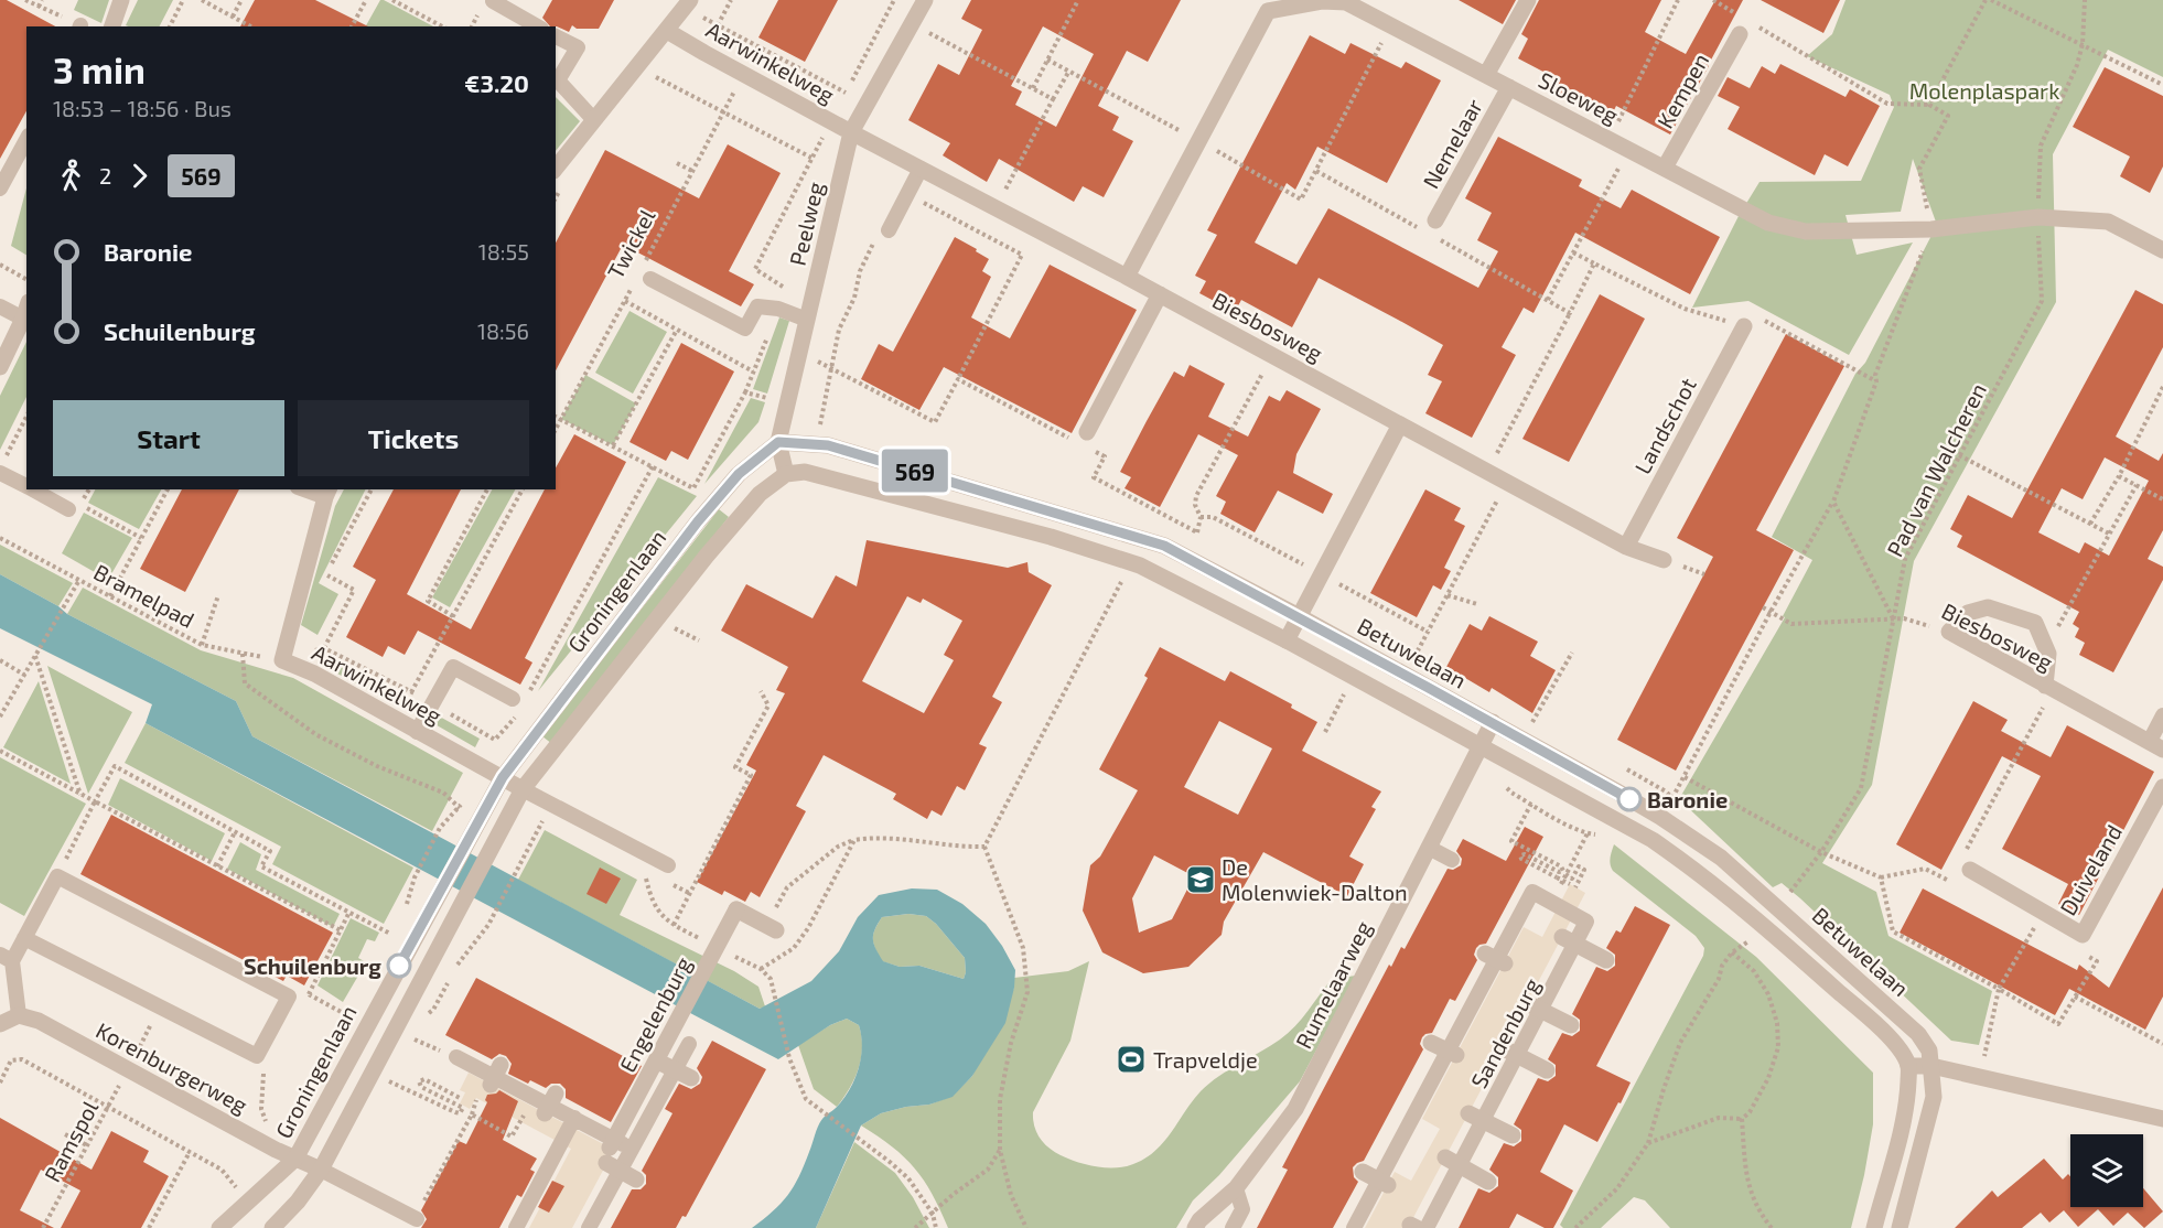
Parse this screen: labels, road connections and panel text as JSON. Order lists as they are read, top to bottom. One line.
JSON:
{"streets":{"street":["Aarwinkelweg","Kempen","Sloeweg","Nemelaar","Peelweg","Biesbosweg","Landschot","Groningenlaan","Betuwelaan","Duiveland","Rumelaarweg","Engelenburg","Korenburgerweg"],"lane":["Twickel","Sandenburg"],"path":["Pad van Walcheren","Bramelpad","Ramspol"]},"crossings":[["Aarwinkelweg","Peelweg"],["Aarwinkelweg","Twickel"],["Aarwinkelweg","Biesbosweg"],["Aarwinkelweg","Groningenlaan"],["Aarwinkelweg","Bramelpad"],["Kempen","Sloeweg"],["Sloeweg","Nemelaar"],["Sloeweg","Biesbosweg"],["Sloeweg","Pad van Walcheren"],["Peelweg","Biesbosweg"],["Peelweg","Groningenlaan"],["Peelweg","Betuwelaan"],["Biesbosweg","Landschot"],["Biesbosweg","Pad van Walcheren"],["Groningenlaan","Betuwelaan"],["Groningenlaan","Korenburgerweg"],["Betuwelaan","Rumelaarweg"],["Korenburgerweg","Ramspol"]],"parks":["Molenplaspark"],"places":{"other":["Baronie","Schuilenburg"],"school or university":["De Molenwiek-Dalton"],"sports":["Trapveldje"]},"lines":["bus line 569"],"page":{"on_map":"569","heading":["3 min","18:53 – 18:56 · Bus","€3.20"],"legs":["2","569"],"list":[{"name":"Baronie","value":"18:55"},{"name":"Schuilenburg","value":"18:56"}],"buttons":["Start","Tickets"]}}
